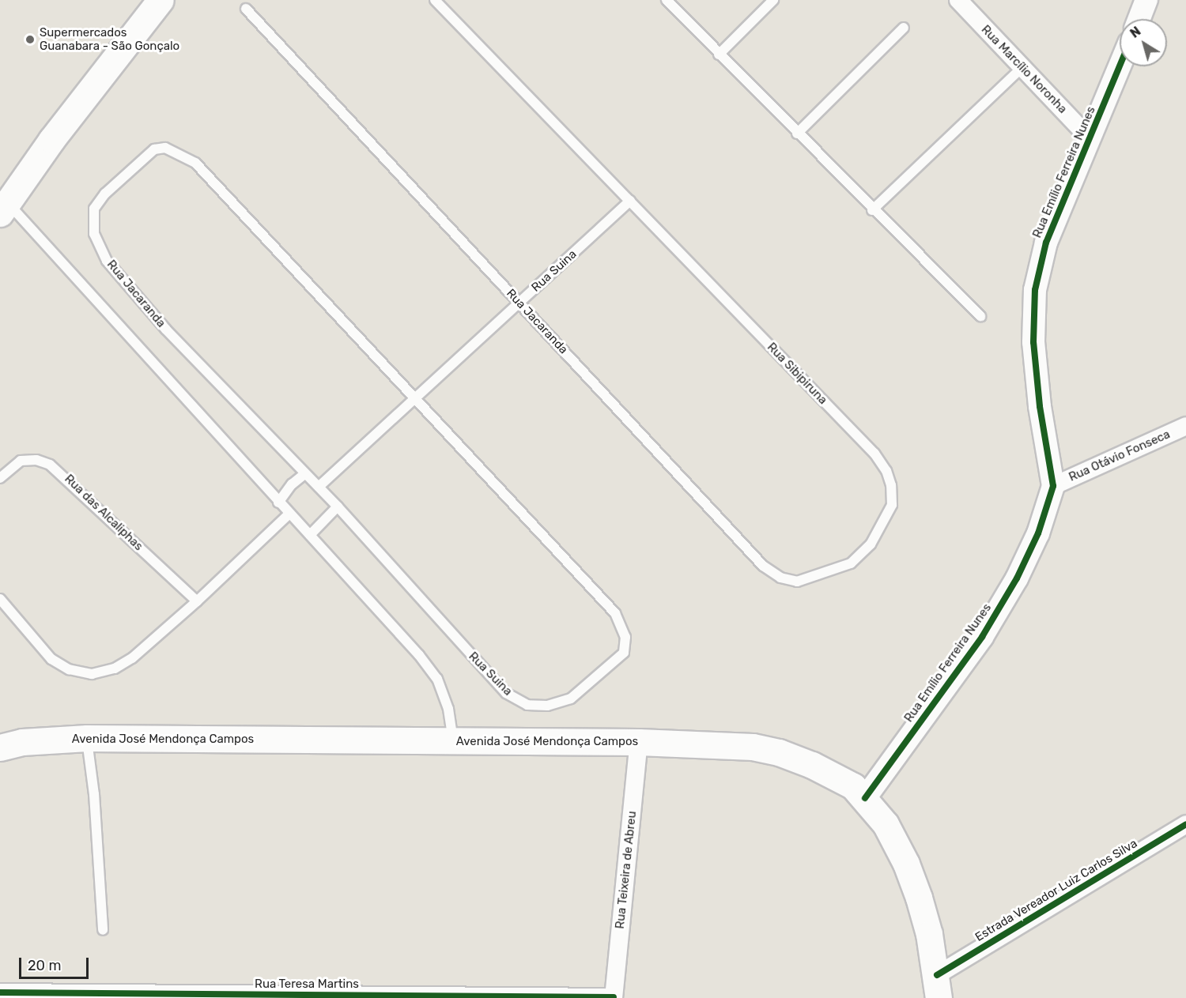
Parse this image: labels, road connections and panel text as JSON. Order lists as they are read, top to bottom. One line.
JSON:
{"streets":{"main road":["Avenida José Mendonça Campos"],"street":["Rua Marcílio Noronha","Rua Emílio Ferreira Nunes","Rua Otávio Fonseca","Rua Teixeira de Abreu","Estrada Vereador Luiz Carlos Silva","Rua Teresa Martins"],"lane":["Rua Suina","Rua Jacaranda","Rua Sibipiruna","Rua das Alcaliphas"]},"crossings":[["Rua Marcílio Noronha","Rua Emílio Ferreira Nunes"],["Rua Emílio Ferreira Nunes","Rua Otávio Fonseca"],["Rua Emílio Ferreira Nunes","Avenida José Mendonça Campos"],["Rua Suina","Rua Jacaranda"],["Rua Suina","Rua Sibipiruna"],["Rua Jacaranda","Rua Sibipiruna"],["Avenida José Mendonça Campos","Rua Teixeira de Abreu"],["Avenida José Mendonça Campos","Estrada Vereador Luiz Carlos Silva"],["Rua Teixeira de Abreu","Rua Teresa Martins"]],"places":["Supermercados Guanabara - São Gonçalo"],"scale_bar":"20 m","north":"top left"}
